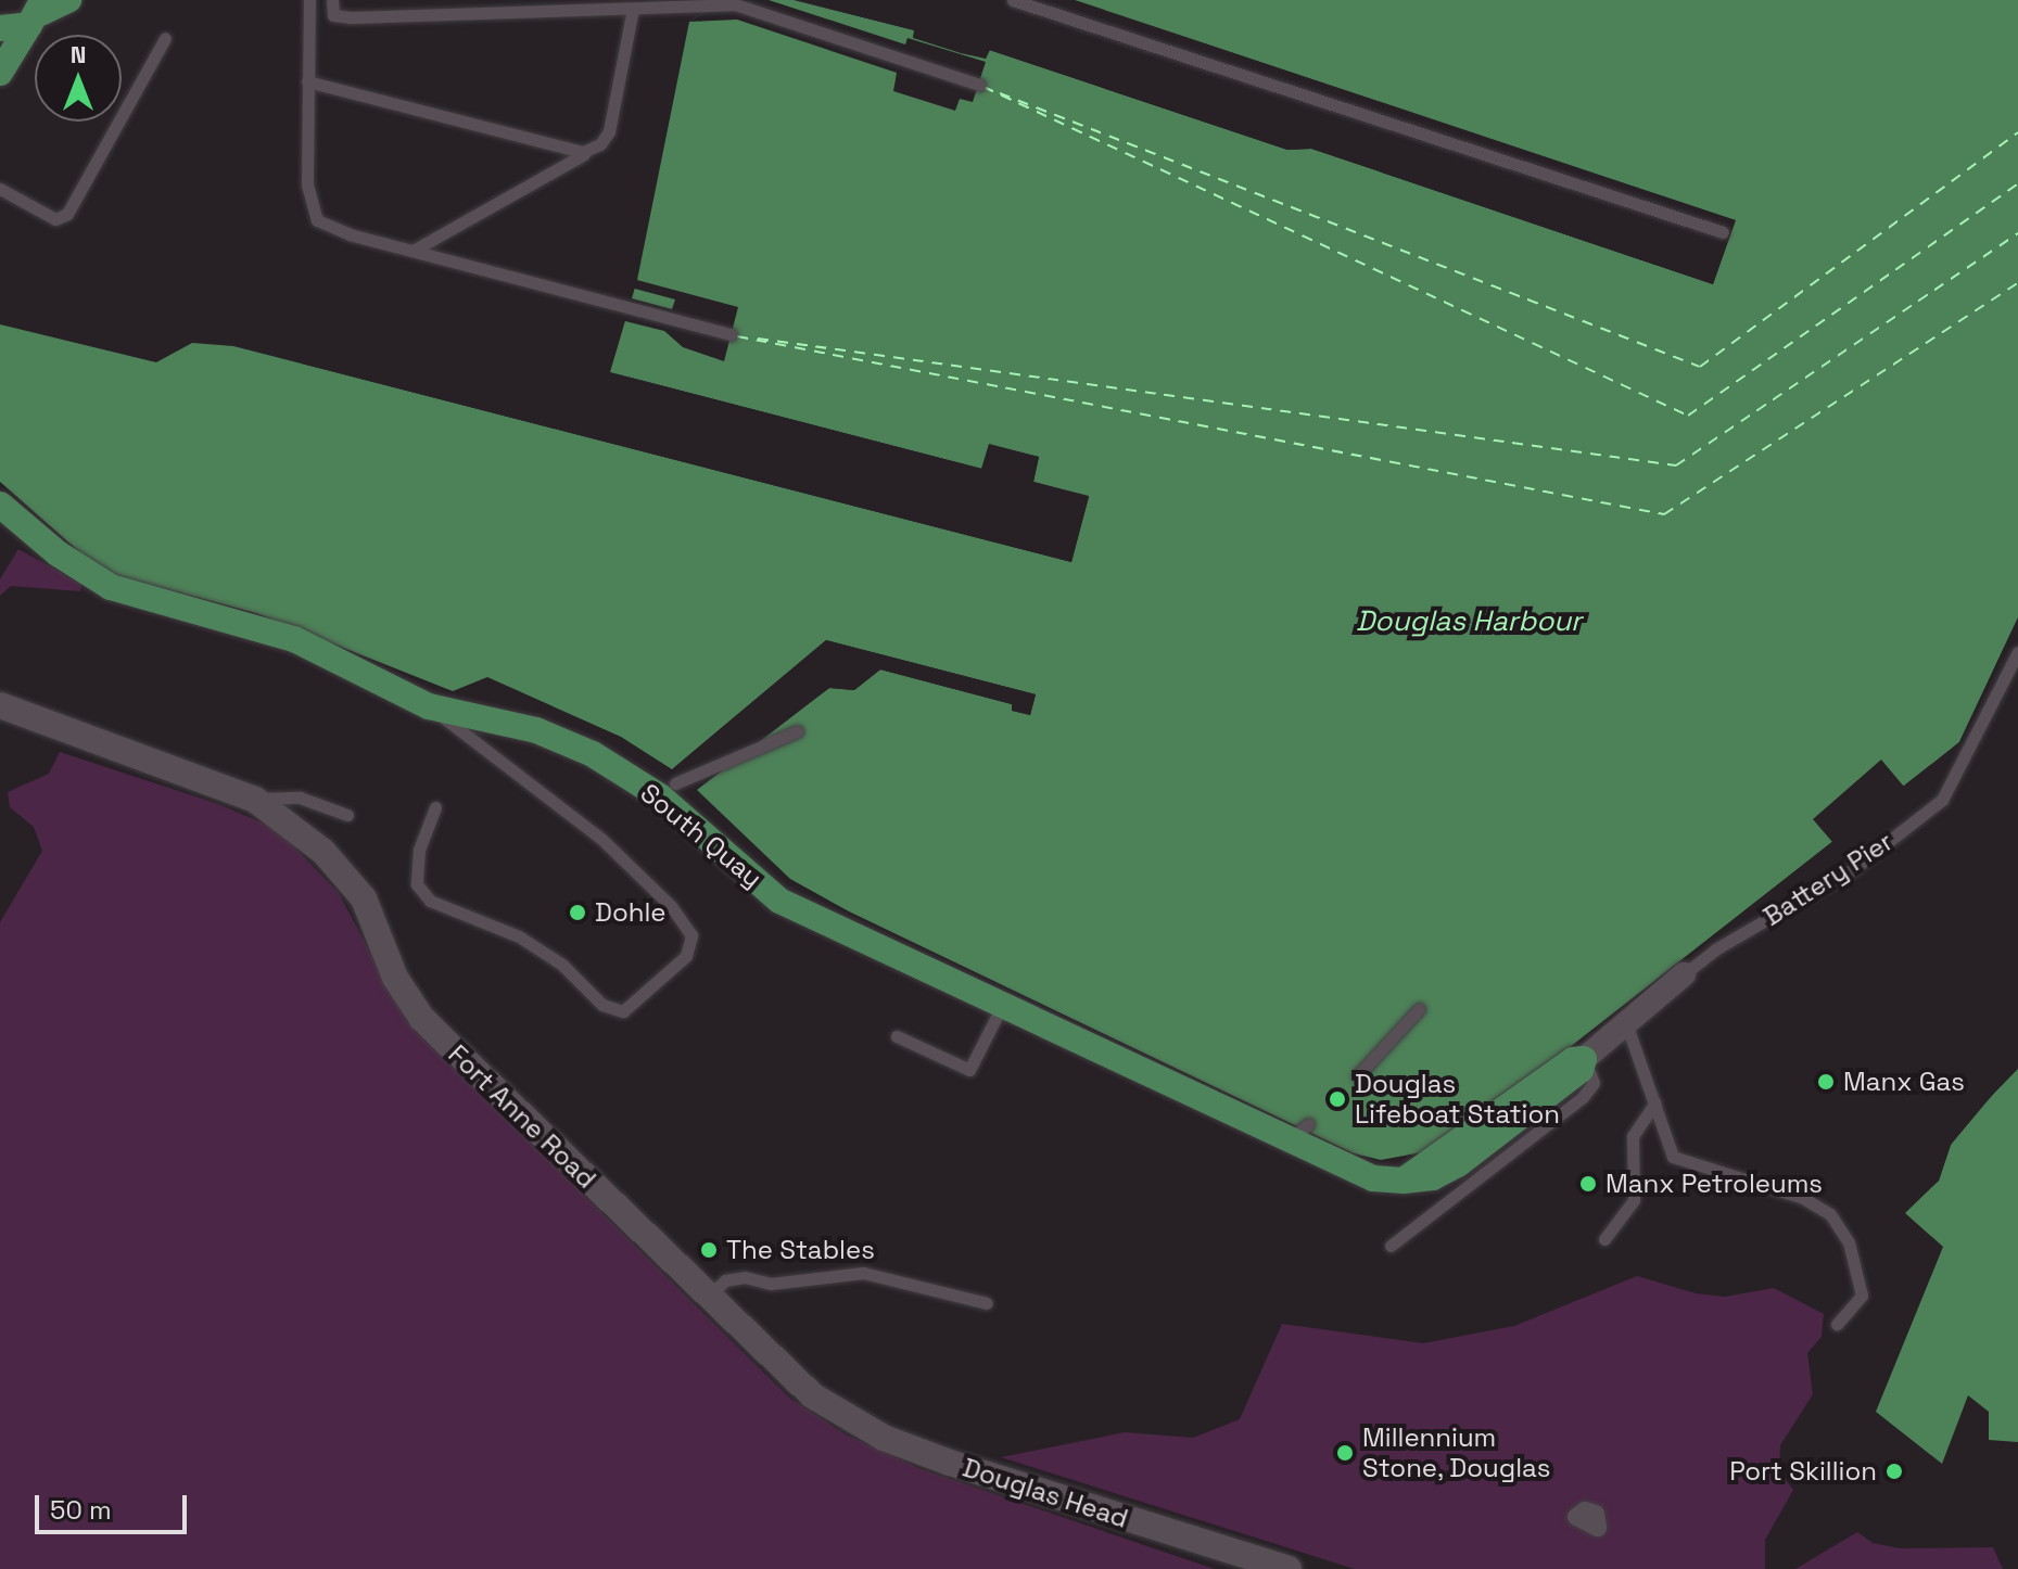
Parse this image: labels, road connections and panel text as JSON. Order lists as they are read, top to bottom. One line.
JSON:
{"streets":{"main road":["South Quay","Battery Pier","Fort Anne Road","Douglas Head"]},"crossings":[["South Quay","Battery Pier"],["Fort Anne Road","Douglas Head"]],"water":["Douglas Harbour"],"places":["Dohle","Manx Gas","Douglas Lifeboat Station","Manx Petroleums","The Stables","Millennium Stone, Douglas","Port Skillion"],"scale_bar":"50 m","north":"top"}
